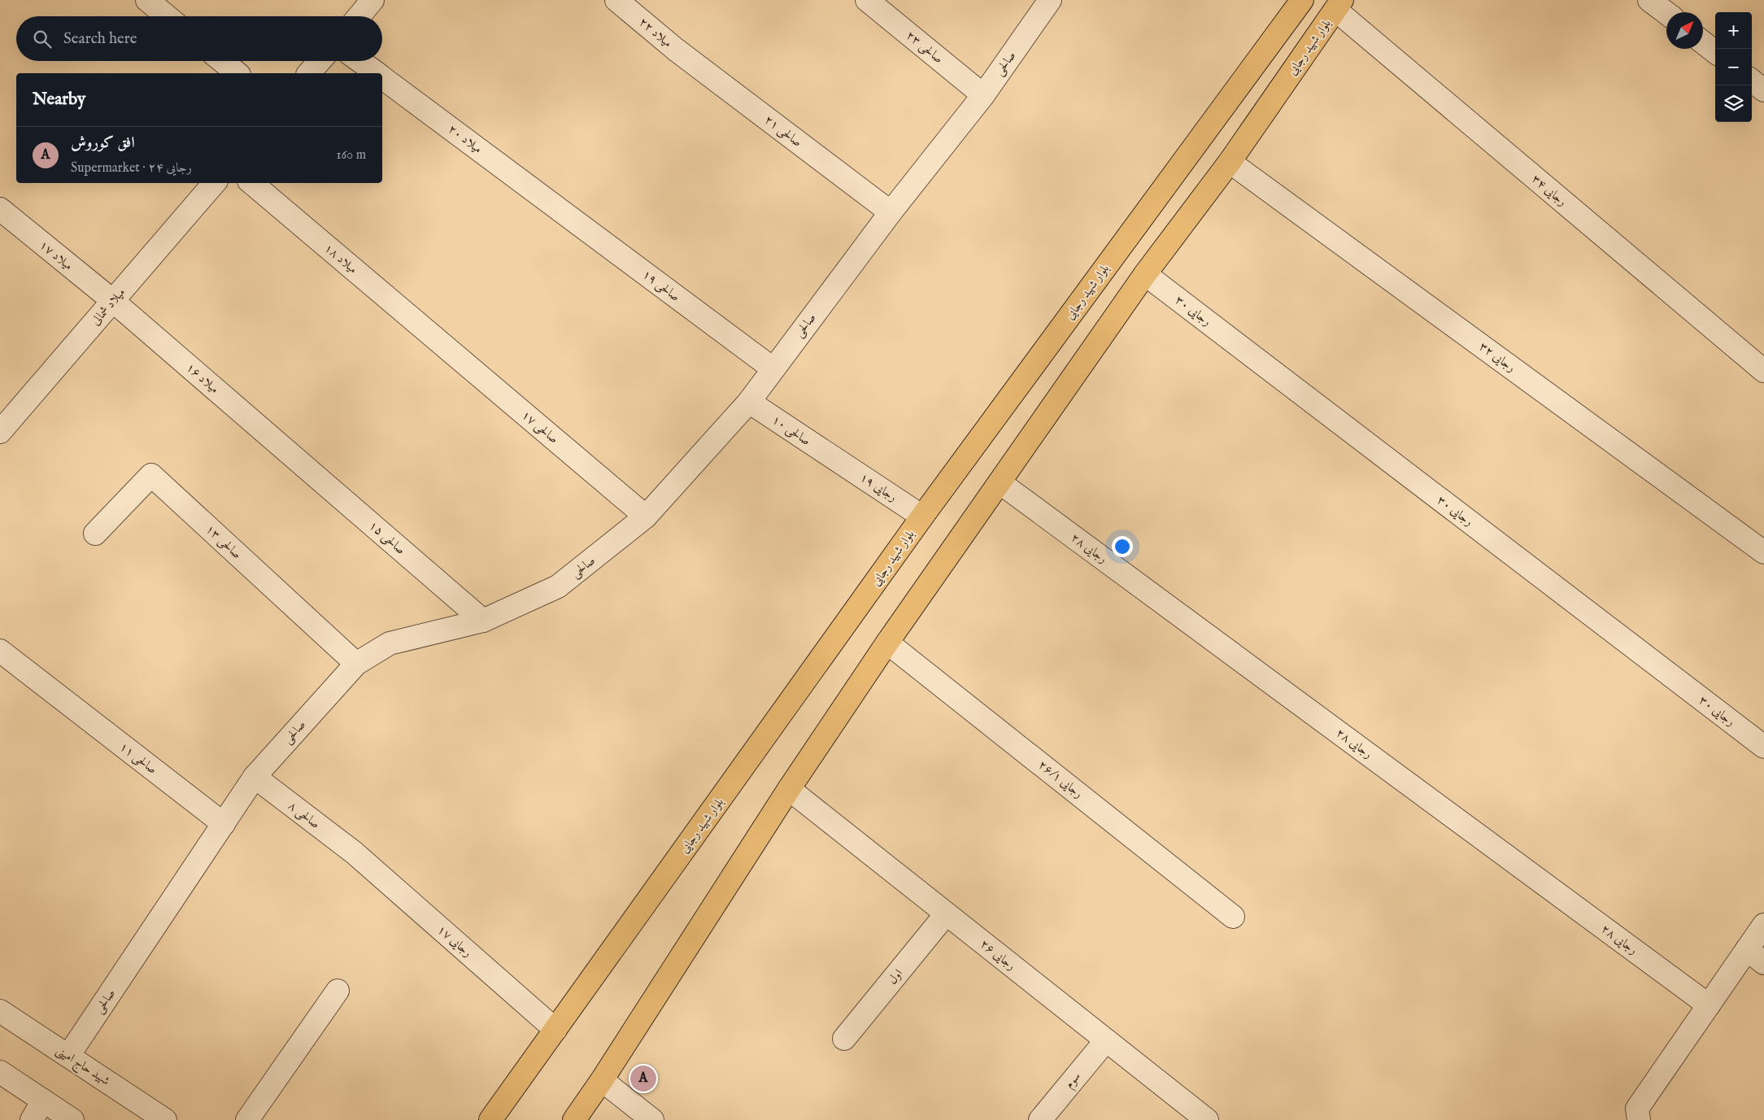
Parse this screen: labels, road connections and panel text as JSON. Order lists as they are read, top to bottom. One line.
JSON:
{"streets":{"main road":["بلوار شهید رجایی"],"street":["میلاد ۲۲","صالحی ۲۳","صالحی","صالحی ۲۱","میلاد ۲۰","رجایی ۳۴","میلاد ۱۷","میلاد ۱۸","صالحی ۱۹","میلاد شمالی","رجایی ۳۰","رجایی ۳۲","میلاد ۱۶","صالحی ۱۷","صالحی ۱۰","رجایی ۱۹","صالحی ۱۵","صالحی ۱۳","رجایی ۲۸","صالحی ۱۱","رجایی ۲۶/۱","صالحی ۸","رجایی ۱۷","رجایی ۲۶","اول","شهید حاج امینی","سوم"]},"crossings":[["میلاد ۲۲","صالحی ۲۱"],["صالحی ۲۳","صالحی"],["بلوار شهید رجایی","رجایی ۳۴"],["بلوار شهید رجایی","رجایی ۳۰"],["بلوار شهید رجایی","رجایی ۳۲"],["بلوار شهید رجایی","رجایی ۱۹"],["بلوار شهید رجایی","رجایی ۲۸"],["بلوار شهید رجایی","رجایی ۲۶/۱"],["بلوار شهید رجایی","رجایی ۱۷"],["بلوار شهید رجایی","رجایی ۲۶"],["صالحی","صالحی ۲۱"],["صالحی","صالحی ۱۹"],["صالحی","صالحی ۱۷"],["صالحی","صالحی ۱۰"],["صالحی","صالحی ۱۵"],["صالحی","صالحی ۱۳"],["صالحی","صالحی ۱۱"],["صالحی","صالحی ۸"],["صالحی","شهید حاج امینی"],["میلاد ۲۰","صالحی ۱۹"],["میلاد ۱۷","میلاد شمالی"],["میلاد ۱۷","میلاد ۱۶"],["میلاد ۱۸","صالحی ۱۷"],["میلاد شمالی","میلاد ۱۶"],["میلاد ۱۶","صالحی ۱۵"],["صالحی ۱۰","رجایی ۱۹"],["صالحی ۸","رجایی ۱۷"],["رجایی ۲۶","اول"],["رجایی ۲۶","سوم"]],"north":"top right","page":{"map_buttons":["+","−"],"search":"Search here","heading":"Nearby","list":[{"mark":"A","name":"افق کوروش","note":"Supermarket · رجایی ۲۴","value":"160 m"}],"pins":"A"}}
